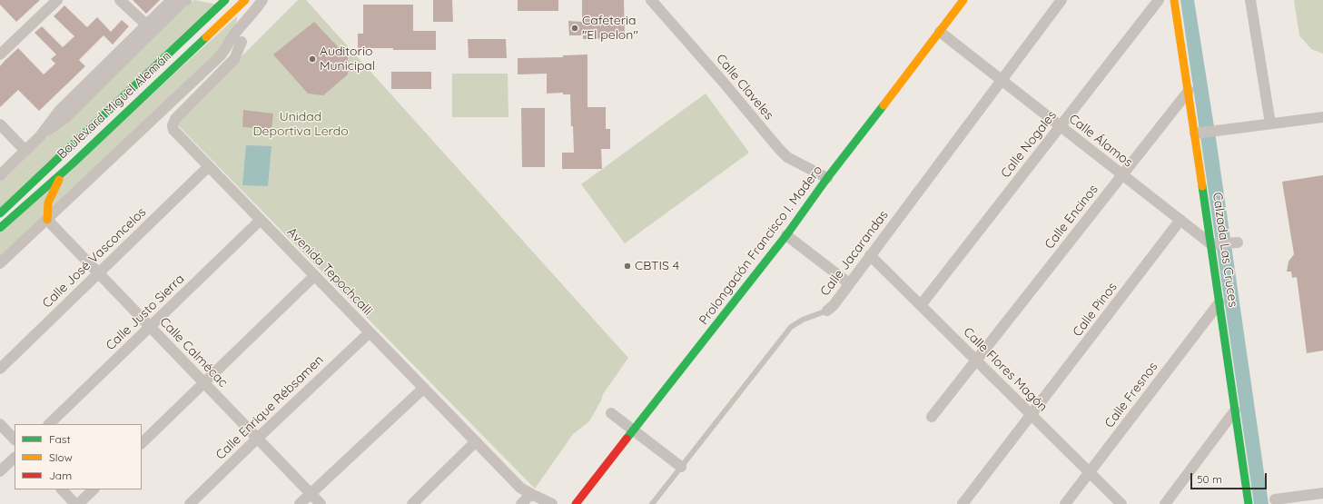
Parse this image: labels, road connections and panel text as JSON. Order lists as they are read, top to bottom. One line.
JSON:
{"streets":{"main road":["Boulevard Miguel Alemán","Prolongación Francisco I. Madero","Calzada Las Cruces"],"street":["Calle Claveles","Calle Álamos","Calle Nogales","Calle Encinos","Calle Jacarandas","Calle José Vasconcelos","Avenida Tepochcalli","Calle Pinos","Calle Justo Sierra","Calle Calmécac","Calle Flores Magón","Calle Fresnos","Calle Enrique Rébsamen"]},"crossings":[["Calle Claveles","Prolongación Francisco I. Madero"],["Calle Álamos","Calle Nogales"],["Calle Álamos","Calle Encinos"],["Calle Álamos","Prolongación Francisco I. Madero"],["Calle Álamos","Calzada Las Cruces"],["Calle Álamos","Calle Jacarandas"],["Calle Álamos","Calle Pinos"],["Calle Nogales","Calle Flores Magón"],["Calle Encinos","Calzada Las Cruces"],["Calle Encinos","Calle Flores Magón"],["Calzada Las Cruces","Calle Fresnos"],["Calle Jacarandas","Calle Flores Magón"],["Calle José Vasconcelos","Avenida Tepochcalli"],["Calle José Vasconcelos","Calle Calmécac"],["Avenida Tepochcalli","Calle Justo Sierra"],["Avenida Tepochcalli","Calle Enrique Rébsamen"],["Calle Pinos","Calle Flores Magón"],["Calle Justo Sierra","Calle Calmécac"],["Calle Calmécac","Calle Enrique Rébsamen"],["Calle Flores Magón","Calle Fresnos"]],"parks":["Unidad Deportiva Lerdo"],"places":["Cafeteria \"El pelon\"","Auditorio Municipal","CBTIS 4"],"legend":["Fast","Slow","Jam"],"scale_bar":"50 m"}
